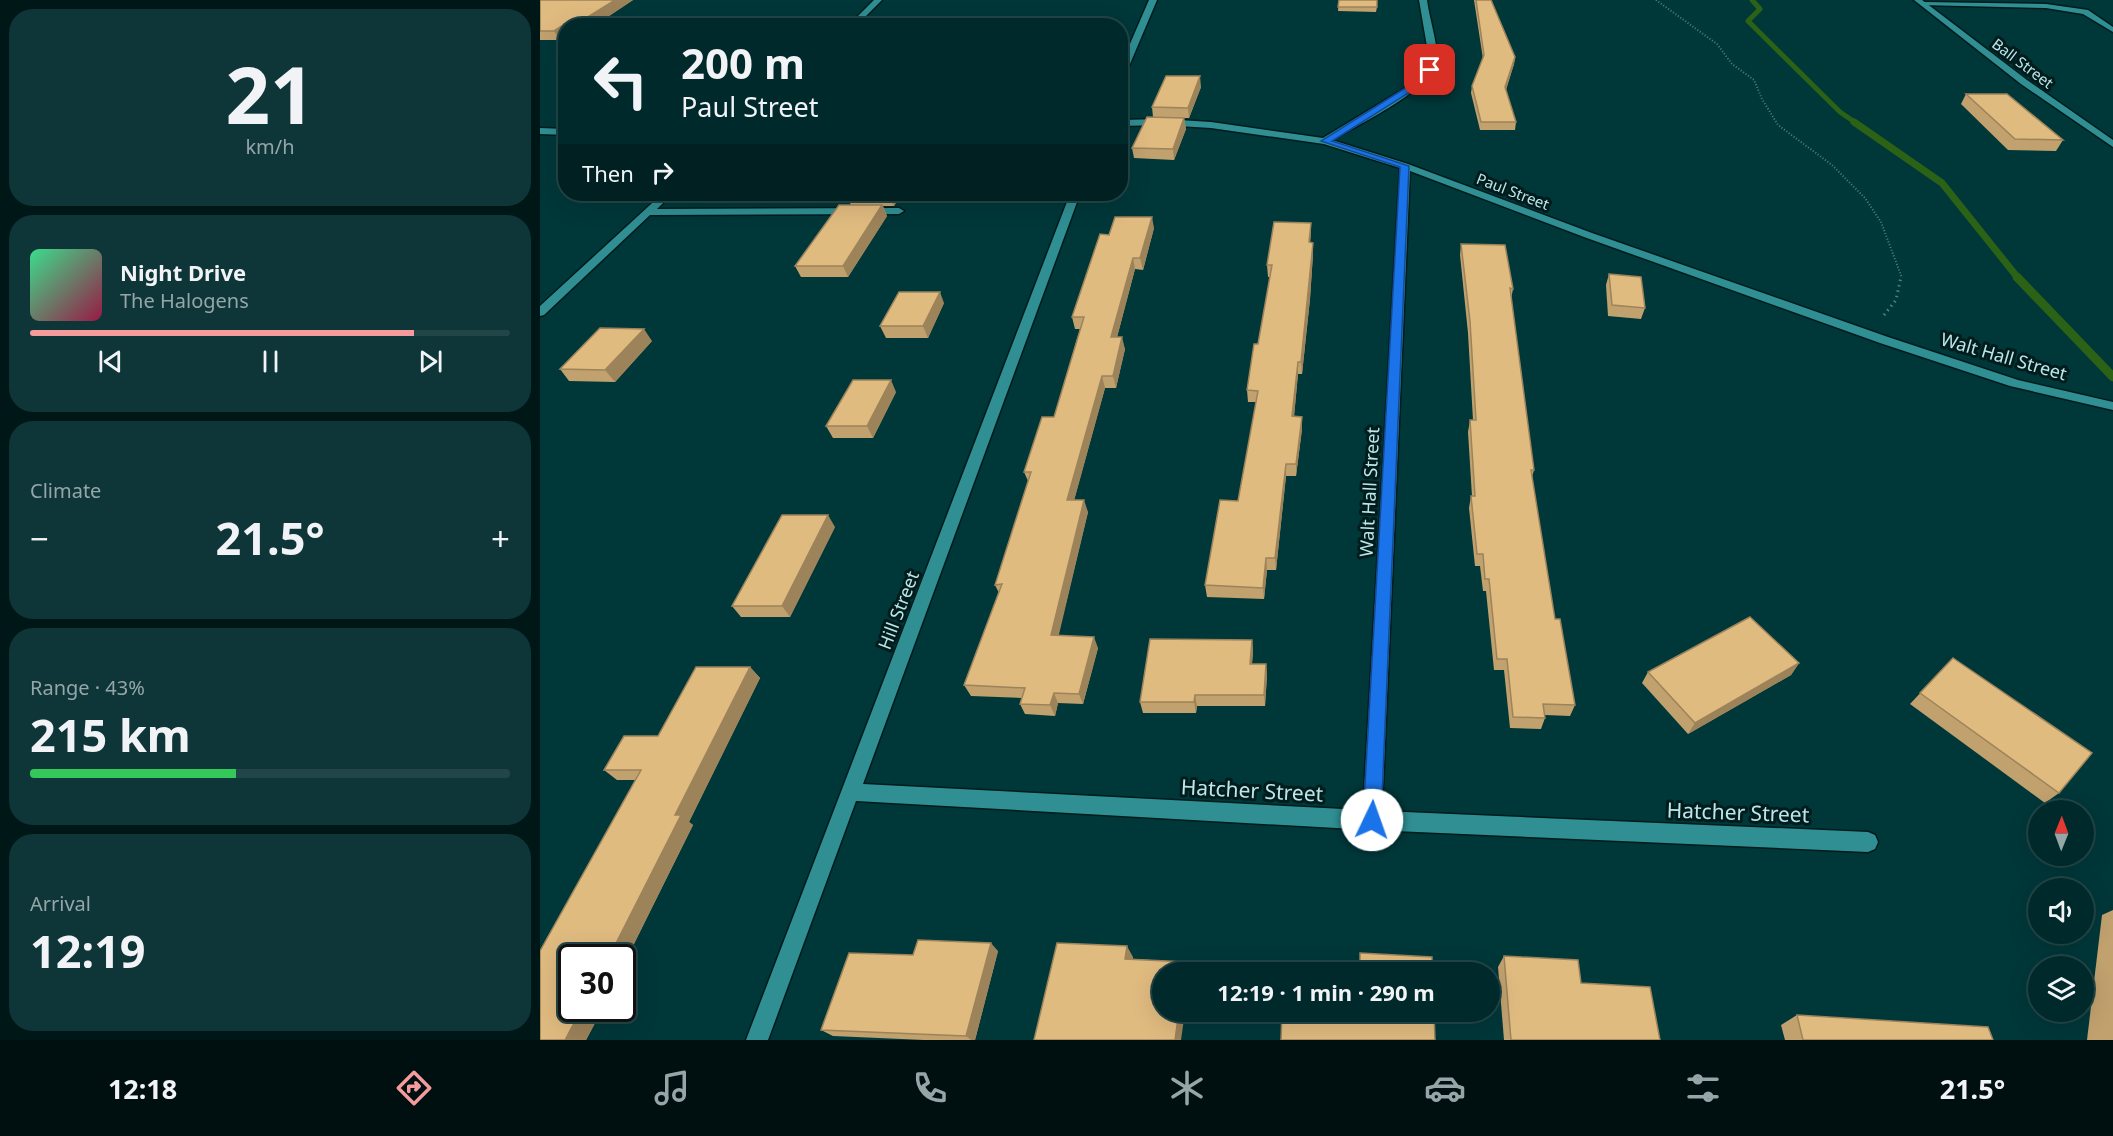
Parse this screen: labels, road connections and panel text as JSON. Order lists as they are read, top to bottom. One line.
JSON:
{"streets":{"street":["Ball Street","Paul Street","Walt Hall Street","Hill Street","Hatcher Street"]},"crossings":[["Paul Street","Walt Hall Street"],["Walt Hall Street","Hatcher Street"],["Hill Street","Hatcher Street"]],"north":"top","page":{"tile":[["21","km/h"],"Climate",["Range · 43%","215 km"],["Arrival","12:19"]],"turn":["200 m","Paul Street"],"then":"Then","song":["Night Drive","The Halogens"],"heat":["−","21.5°","+"],"limit":"30","trip":"12:19 · 1 min · 290 m","tabs":["12:18","21.5°"]}}
